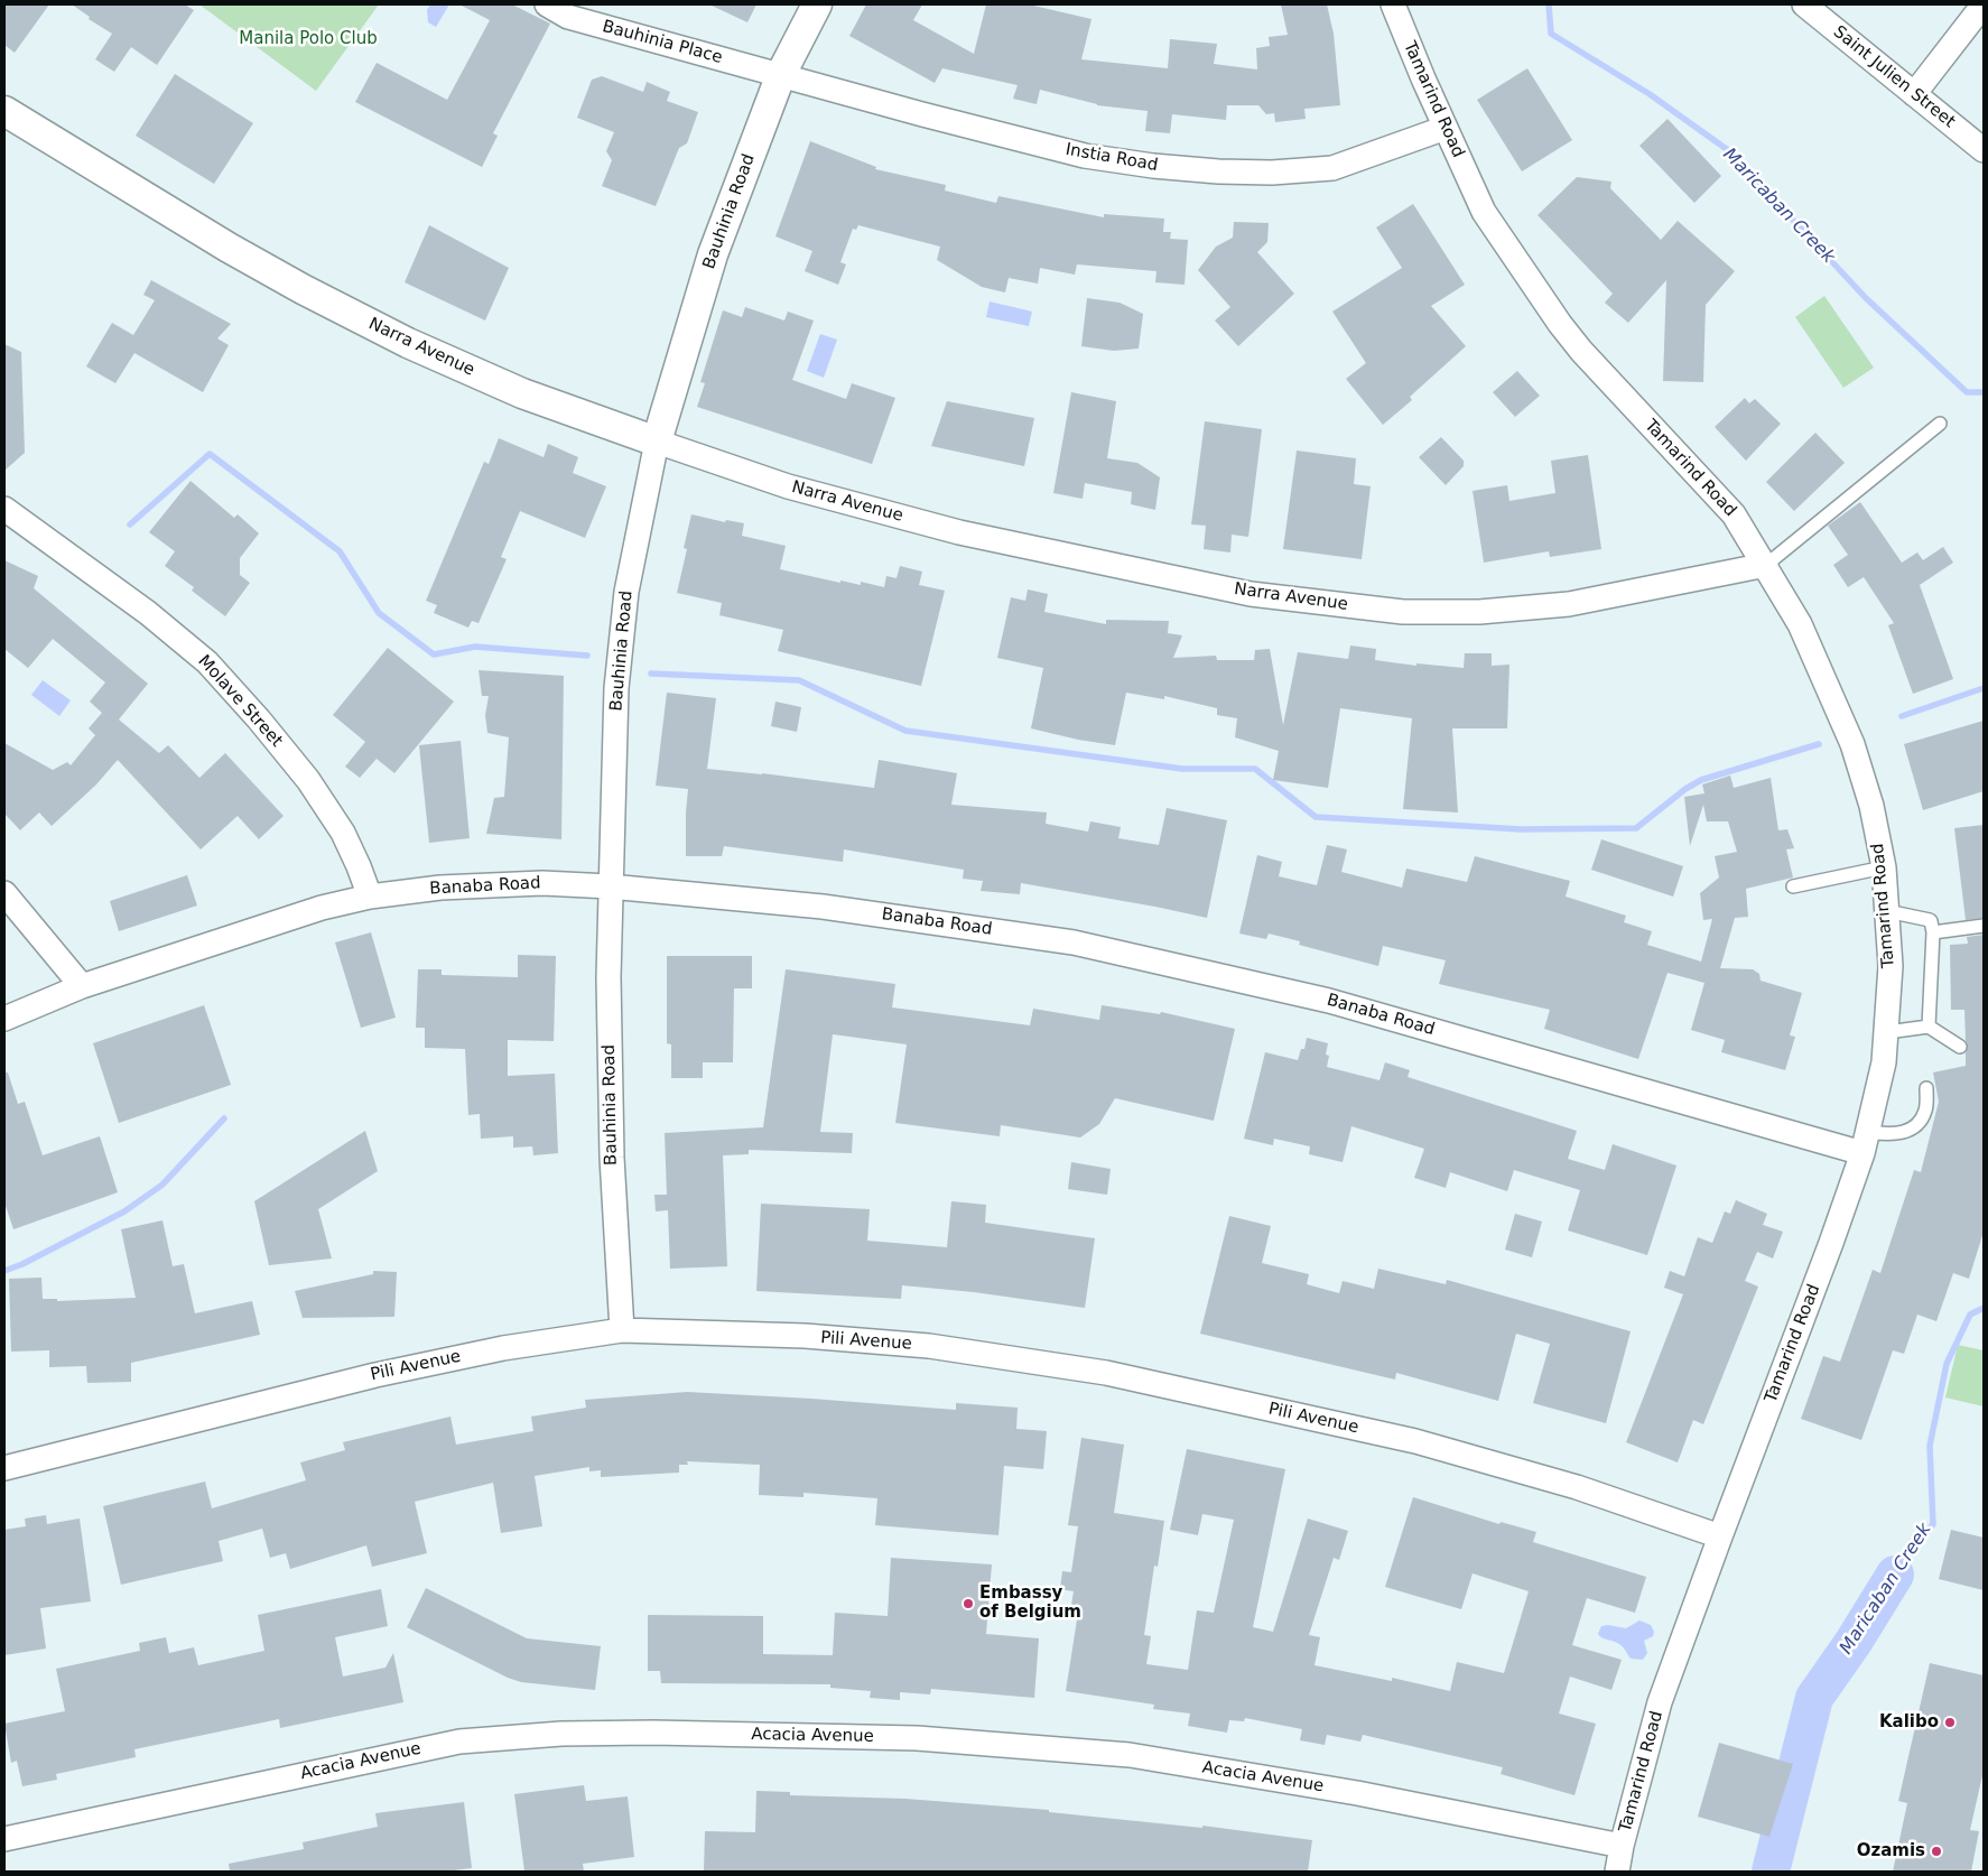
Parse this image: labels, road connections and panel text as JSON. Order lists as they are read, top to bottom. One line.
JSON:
{"streets":{"street":["Bauhinia Place","Saint Julien Street","Tamarind Road","Instia Road","Bauhinia Road","Narra Avenue","Molave Street","Banaba Road","Pili Avenue","Acacia Avenue"]},"crossings":[["Bauhinia Place","Instia Road"],["Bauhinia Place","Bauhinia Road"],["Tamarind Road","Instia Road"],["Tamarind Road","Narra Avenue"],["Tamarind Road","Banaba Road"],["Tamarind Road","Pili Avenue"],["Tamarind Road","Acacia Avenue"],["Instia Road","Bauhinia Road"],["Bauhinia Road","Narra Avenue"],["Bauhinia Road","Banaba Road"],["Bauhinia Road","Pili Avenue"],["Molave Street","Banaba Road"]],"water":["Maricaban Creek"],"parks":["Manila Polo Club"],"places":["Embassy of Belgium","Kalibo","Ozamis"]}
